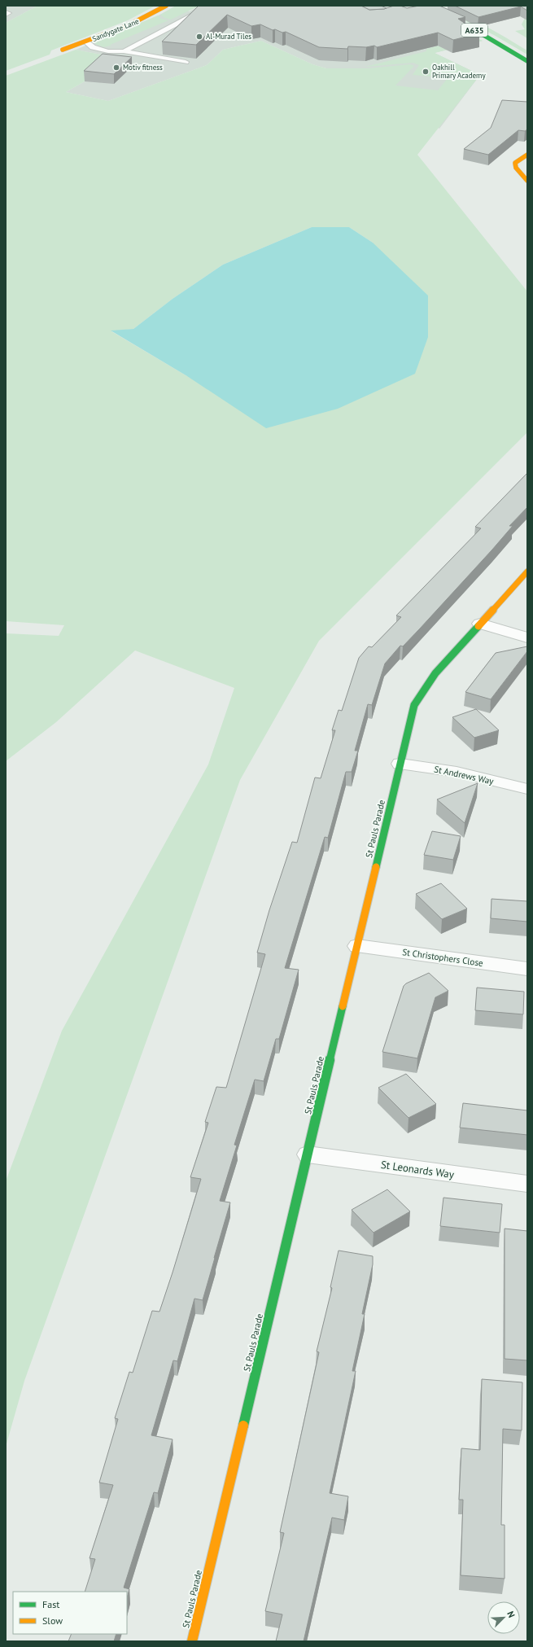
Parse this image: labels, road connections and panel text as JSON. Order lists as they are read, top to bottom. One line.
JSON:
{"streets":{"main road":["Sandygate Lane","A635","St Pauls Parade"],"street":["St Andrews Way","St Christophers Close","St Leonards Way"]},"crossings":[["St Andrews Way","St Pauls Parade"],["St Pauls Parade","St Christophers Close"],["St Pauls Parade","St Leonards Way"]],"places":["Al-Murad Tiles","Motiv fitness","Oakhill Primary Academy"],"legend":["Fast","Slow"],"north":"top right"}
